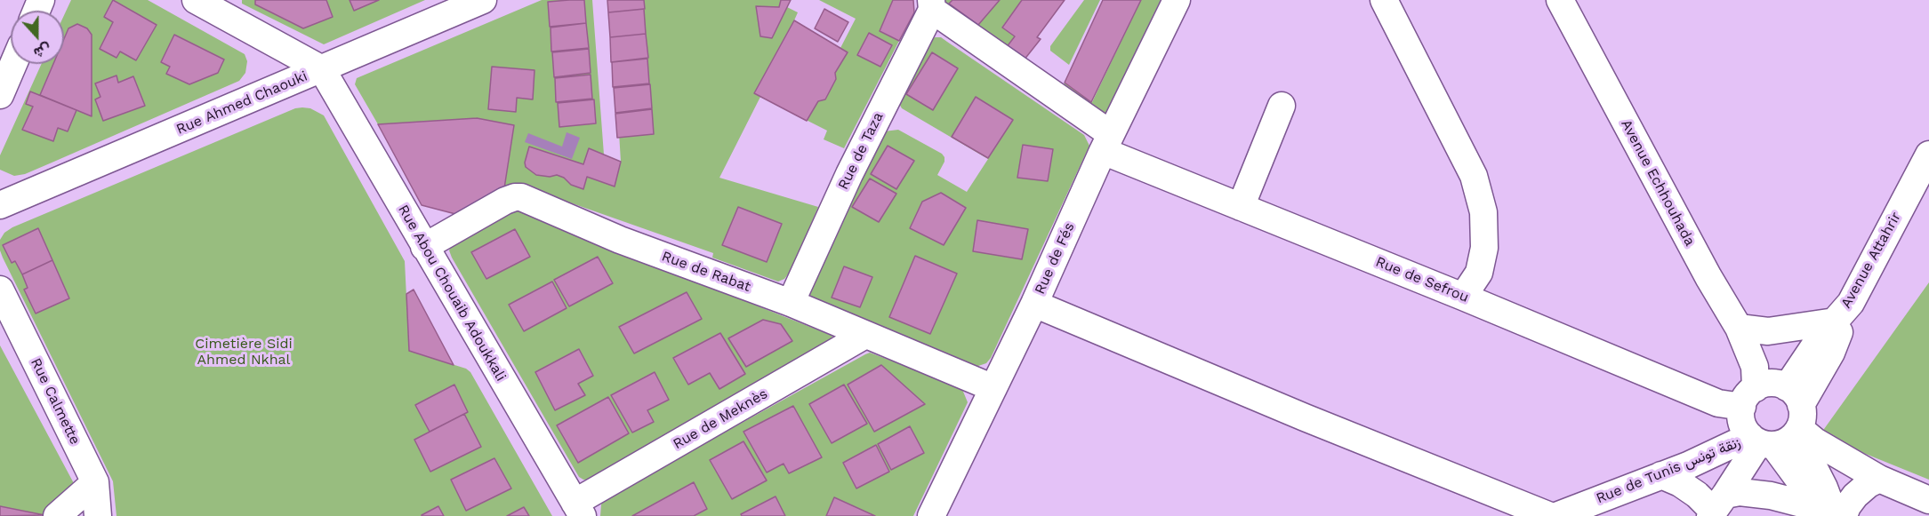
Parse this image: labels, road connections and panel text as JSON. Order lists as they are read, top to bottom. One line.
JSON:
{"streets":{"street":["Rue Ahmed Chaouki","Rue de Taza","Avenue Echhouhada","Rue de Fés","Avenue Attahrir","Rue de Rabat","Rue de Sefrou","Rue Abou Chouaib Adoukkali","Rue Calmette","Rue de Meknès","Rue de Tunis زنقة تونس"]},"crossings":[["Rue Ahmed Chaouki","Rue Abou Chouaib Adoukkali"],["Rue de Taza","Rue de Rabat"],["Rue de Taza","Rue de Sefrou"],["Avenue Echhouhada","Avenue Attahrir"],["Avenue Echhouhada","Rue de Sefrou"],["Avenue Echhouhada","Rue de Tunis زنقة تونس"],["Rue de Fés","Rue de Rabat"],["Rue de Fés","Rue de Sefrou"],["Avenue Attahrir","Rue de Sefrou"],["Avenue Attahrir","Rue de Tunis زنقة تونس"],["Rue de Rabat","Rue Abou Chouaib Adoukkali"],["Rue de Rabat","Rue de Meknès"],["Rue de Sefrou","Rue de Tunis زنقة تونس"],["Rue Abou Chouaib Adoukkali","Rue de Meknès"]],"parks":["Cimetière Sidi Ahmed Nkhal"],"north":"bottom"}
